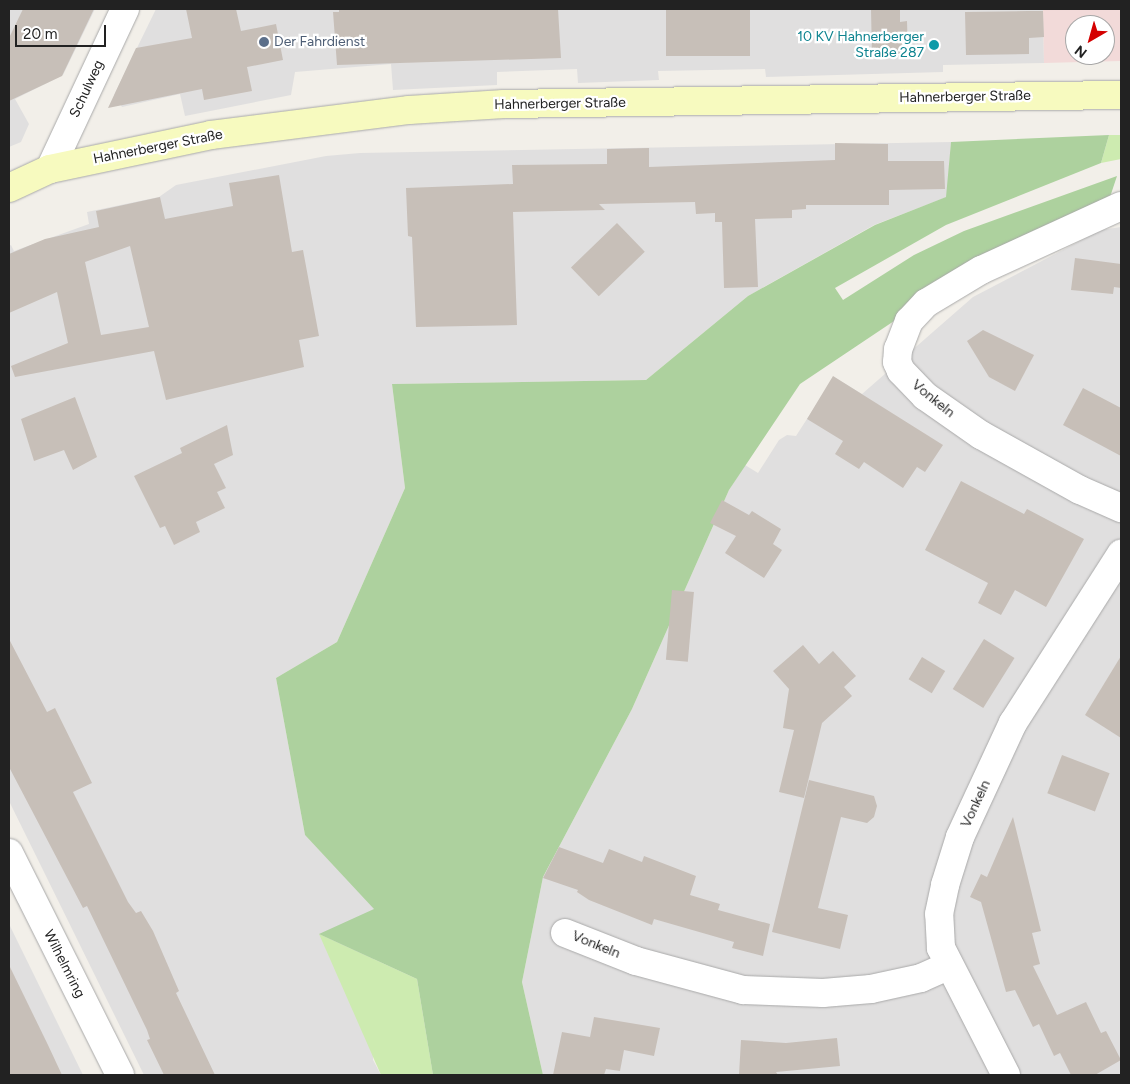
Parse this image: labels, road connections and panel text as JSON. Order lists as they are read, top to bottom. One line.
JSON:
{"streets":{"main road":["Hahnerberger Straße"],"street":["Schulweg","Vonkeln","Wilhelmring"]},"crossings":[["Schulweg","Hahnerberger Straße"]],"places":["Der Fahrdienst","10 KV Hahnerberger Straße 287"],"scale_bar":"20 m","north":"bottom left"}
